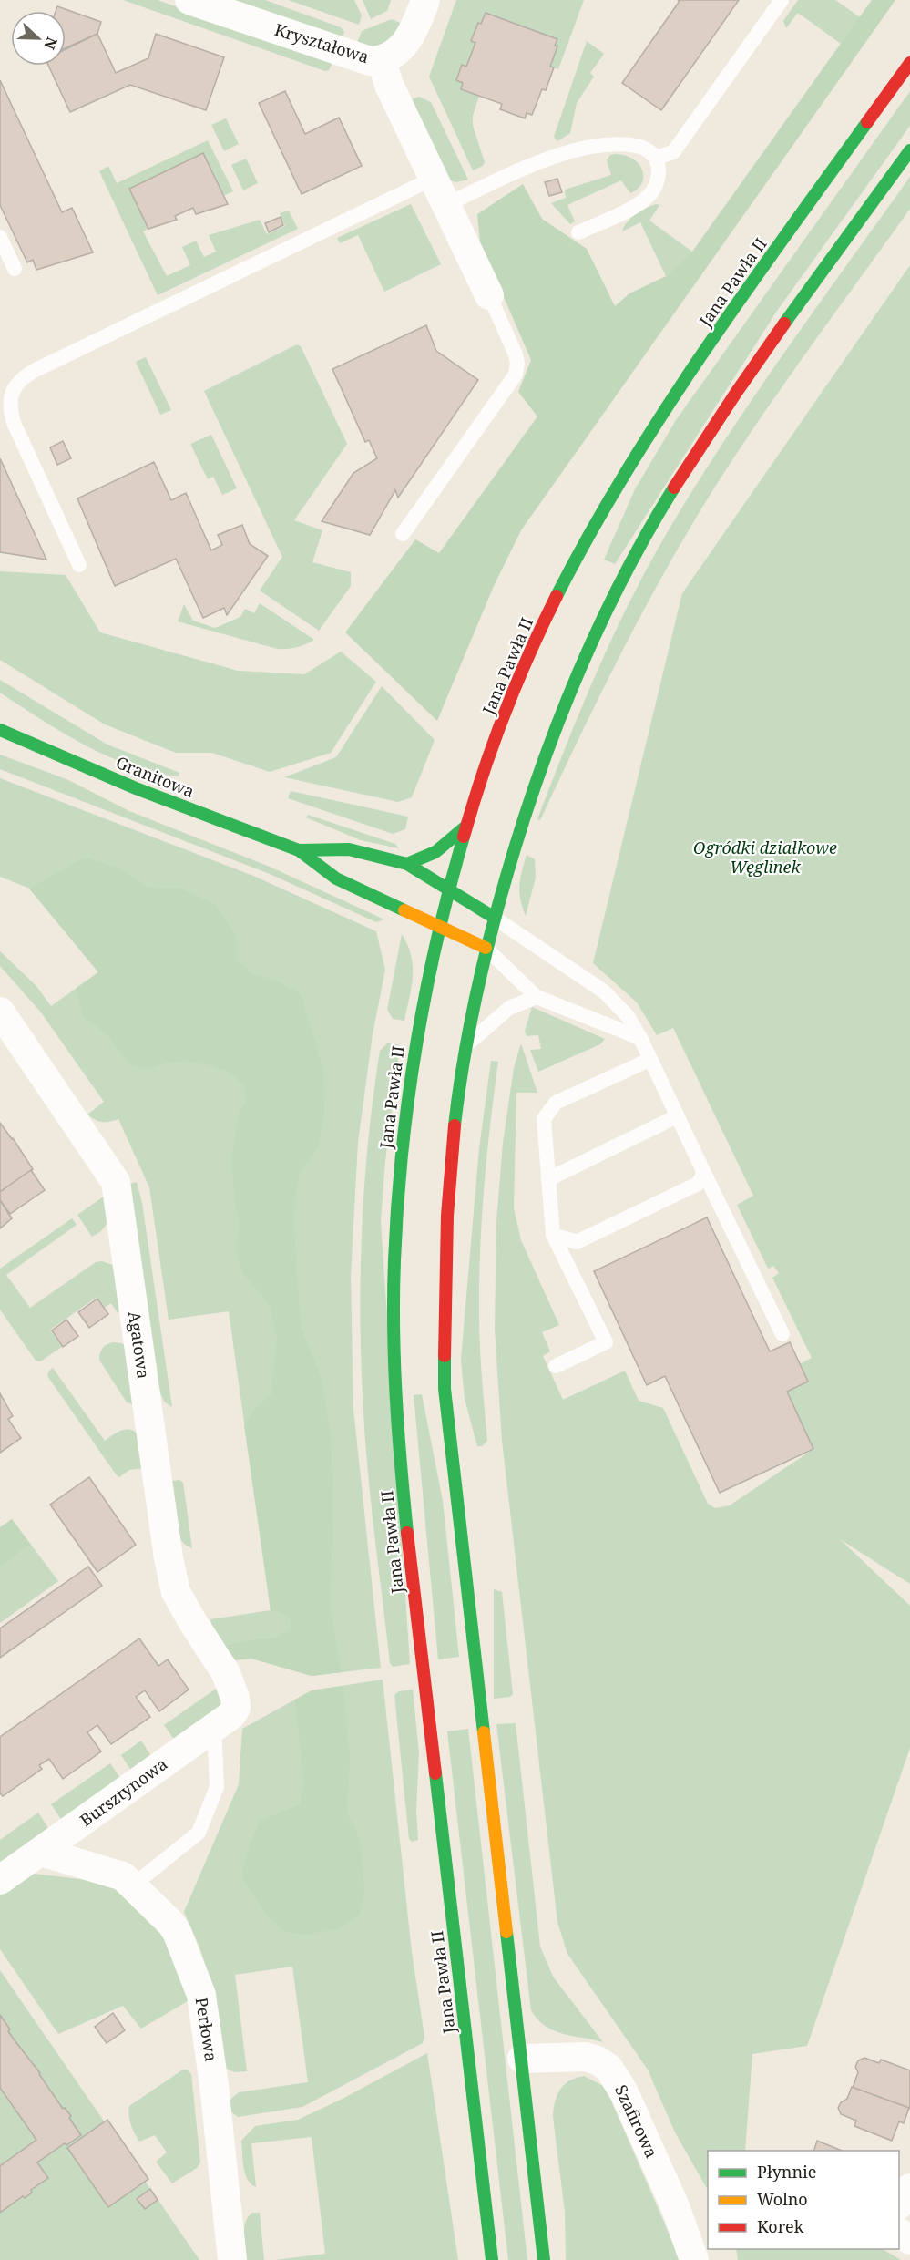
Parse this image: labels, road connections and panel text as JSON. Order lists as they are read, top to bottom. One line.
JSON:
{"streets":{"main road":["Jana Pawła II","Granitowa"],"street":["Kryształowa","Agatowa","Bursztynowa","Perłowa","Szafirowa"]},"crossings":[["Jana Pawła II","Granitowa"],["Agatowa","Bursztynowa"],["Bursztynowa","Perłowa"]],"parks":["Ogródki działkowe Węglinek"],"legend":["Płynnie","Wolno","Korek"],"north":"right"}
